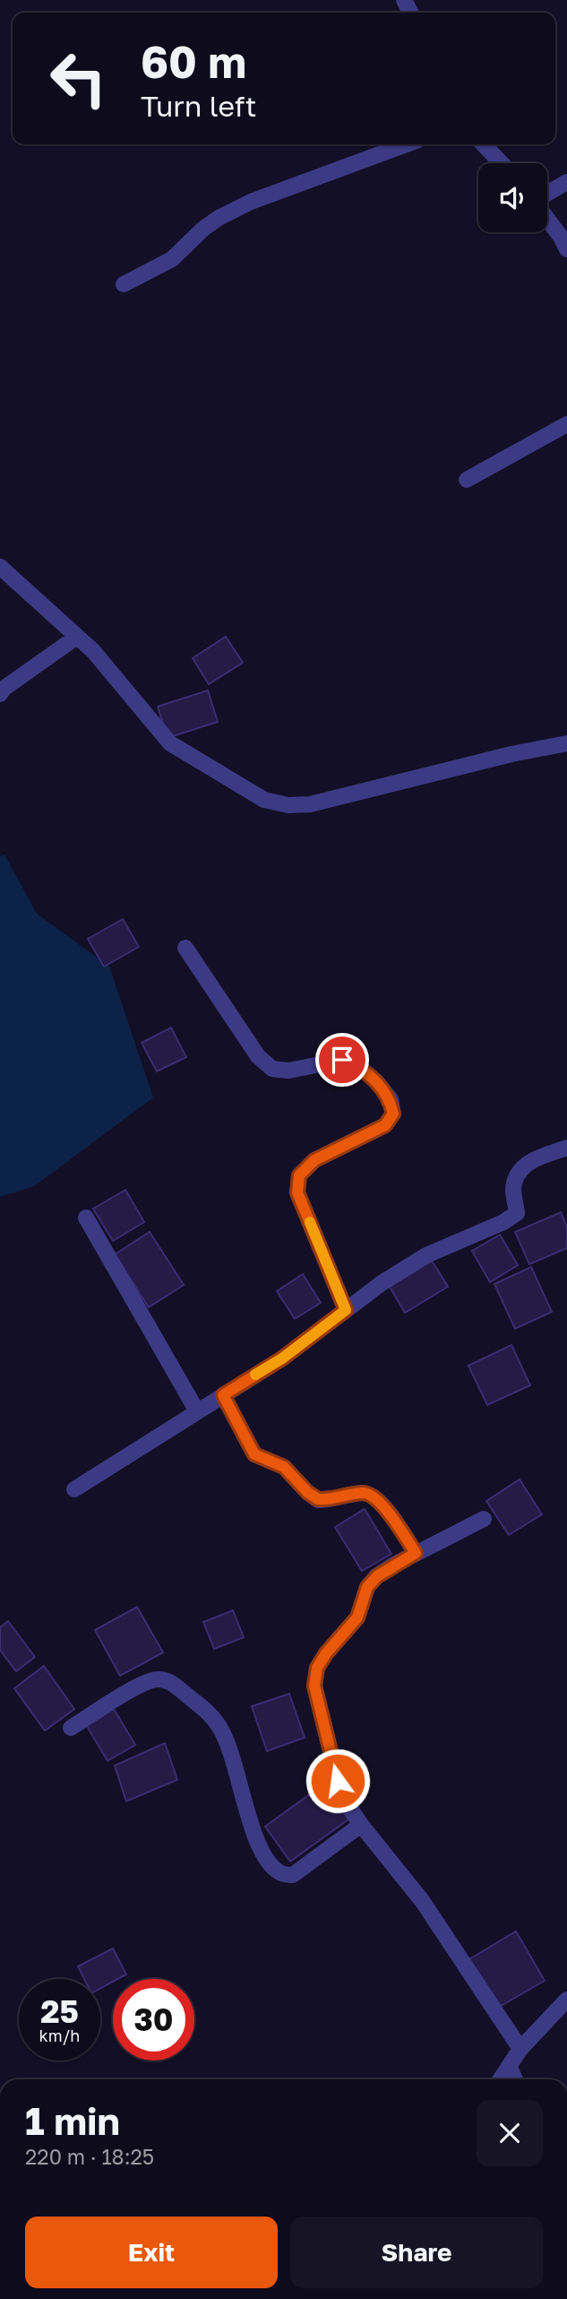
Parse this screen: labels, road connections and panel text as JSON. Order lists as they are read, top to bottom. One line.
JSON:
{"page":{"turn":["60 m","Turn left"],"speed":"25 km/h","limit":"30","heading":["1 min","220 m · 18:25"],"buttons":["Exit","Share"]}}
